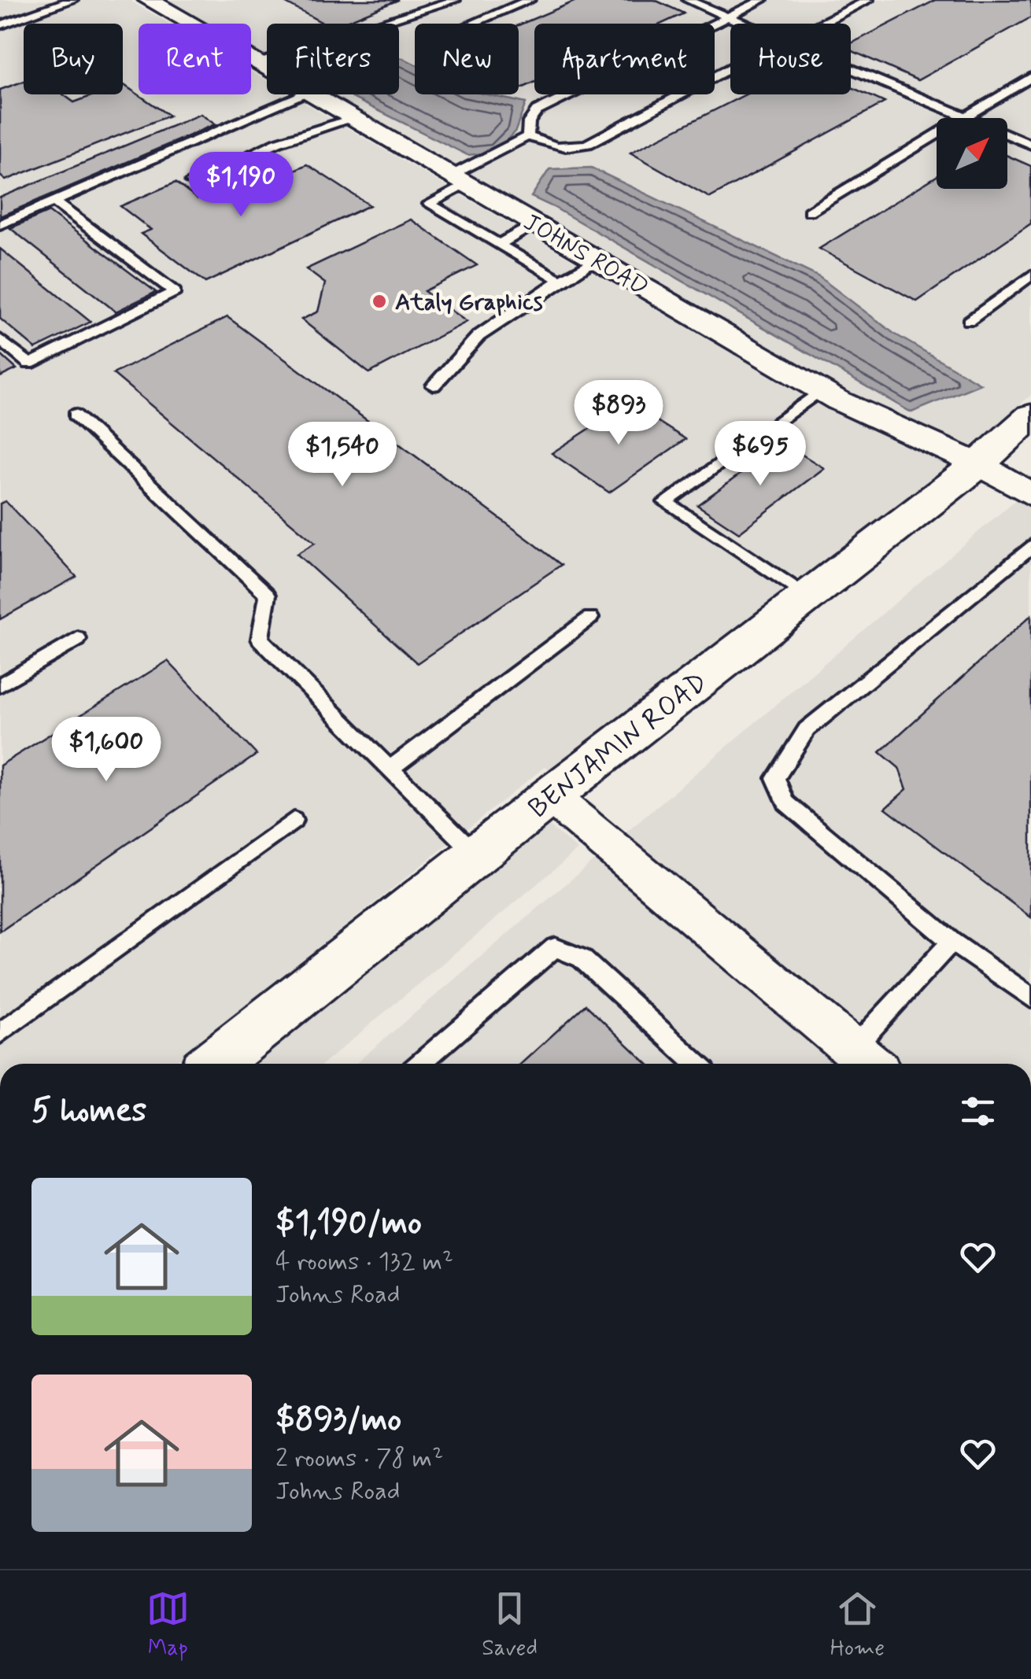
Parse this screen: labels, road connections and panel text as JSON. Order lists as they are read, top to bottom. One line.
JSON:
{"streets":{"street":["JOHNS ROAD","BENJAMIN ROAD"]},"crossings":[["JOHNS ROAD","BENJAMIN ROAD"]],"places":["Ataly Graphics"],"north":"top right","page":{"chip":["Buy","Rent","Filters","New","Apartment","House"],"price":["$1,190","$893","$695","$1,540","$1,600"],"heading":"5 homes","list":[{"name":"$1,190/mo","note":"4 rooms · 132 m² · Johns Road"},{"name":"$893/mo","note":"2 rooms · 78 m² · Johns Road"}],"tabs":["Map","Saved","Home"]}}
